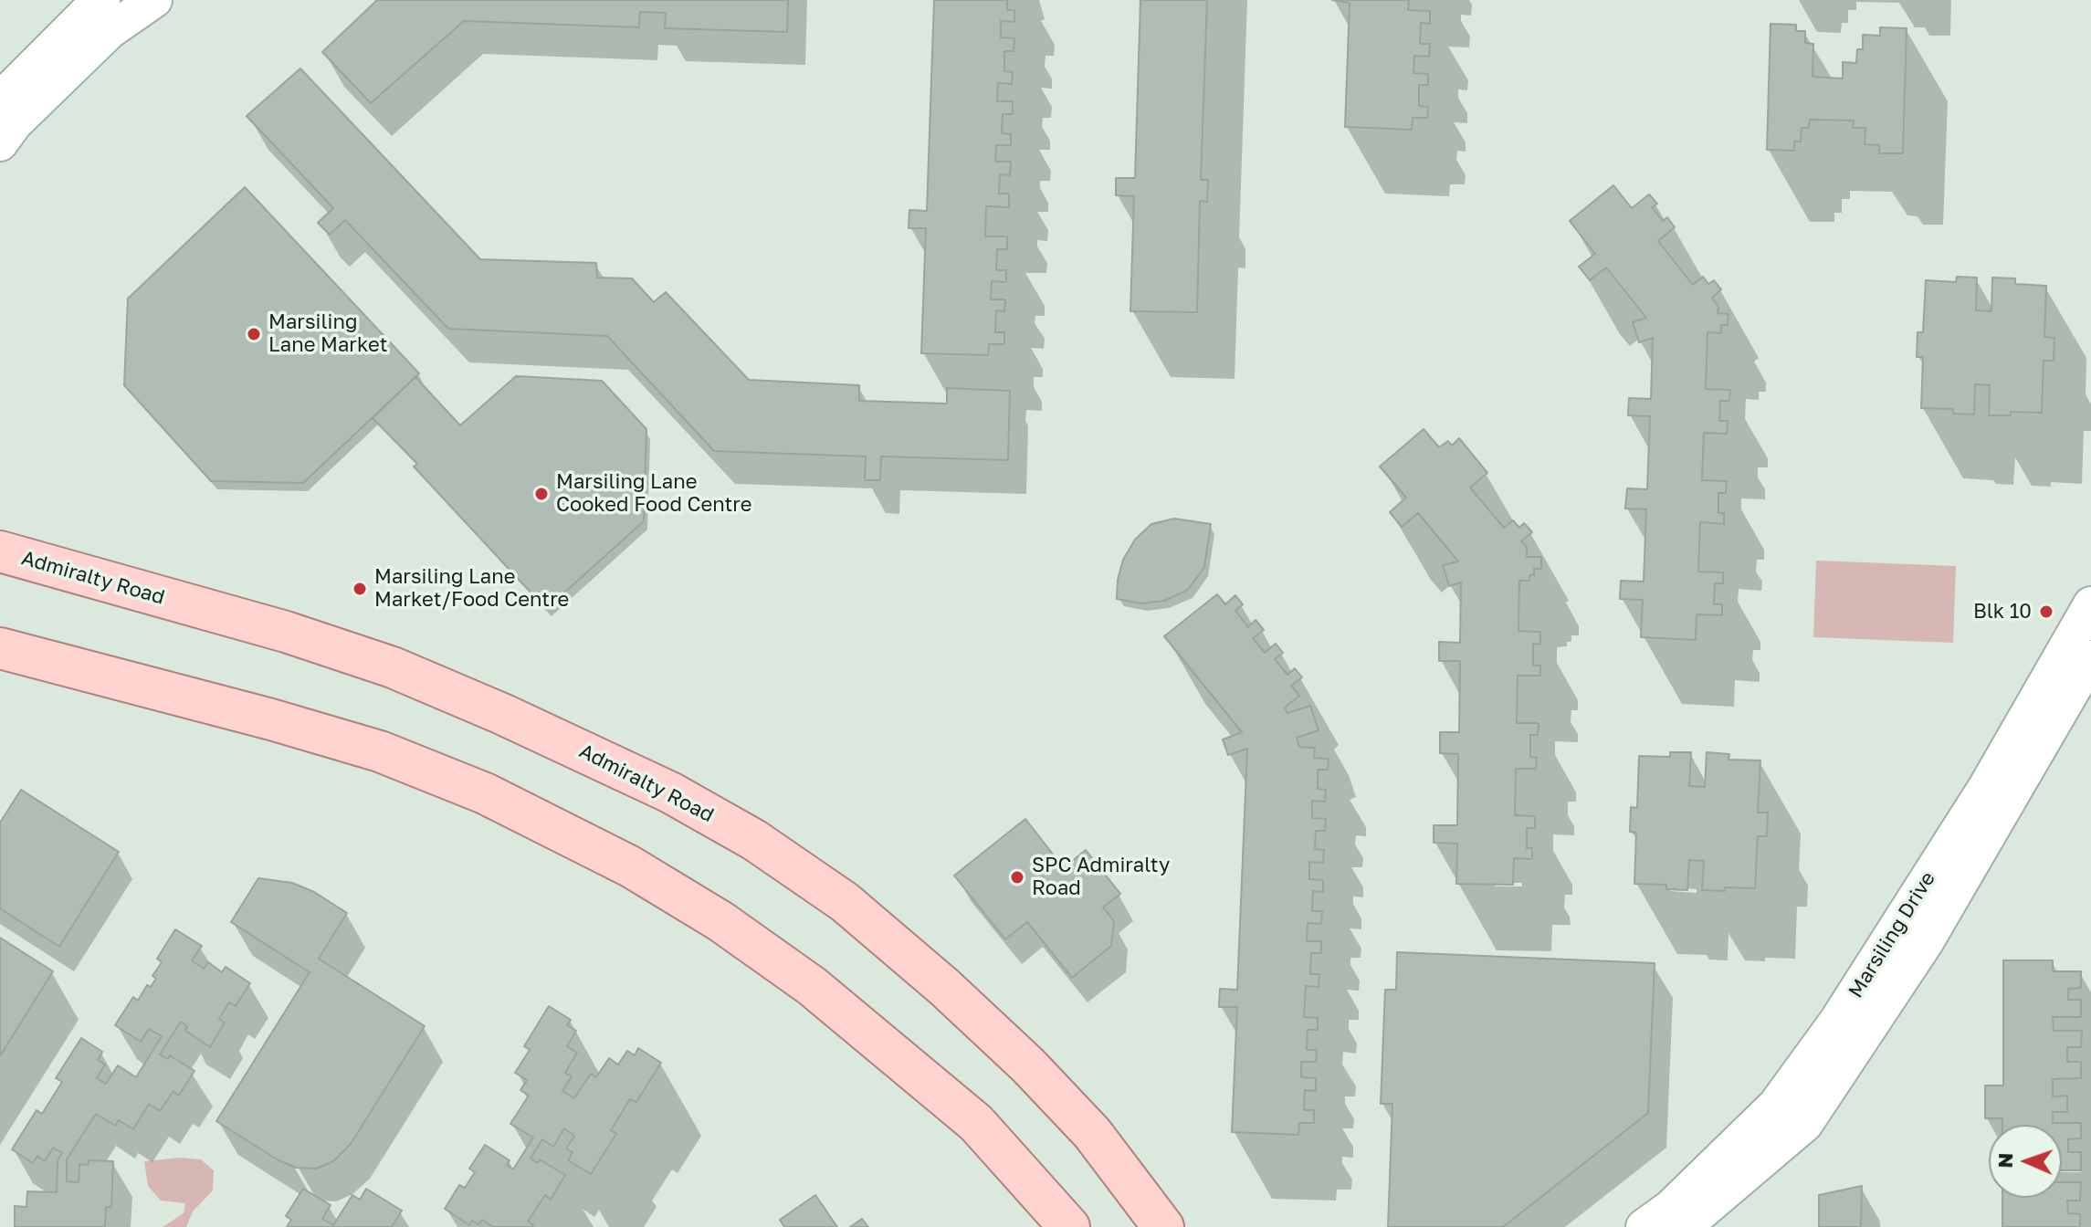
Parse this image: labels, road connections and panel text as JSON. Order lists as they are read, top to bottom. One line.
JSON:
{"streets":{"main road":["Admiralty Road"],"street":["Marsiling Drive"]},"places":["Marsiling Lane Market","Marsiling Lane Cooked Food Centre","Marsiling Lane Market/Food Centre","Blk 10","SPC Admiralty Road"],"north":"left"}
